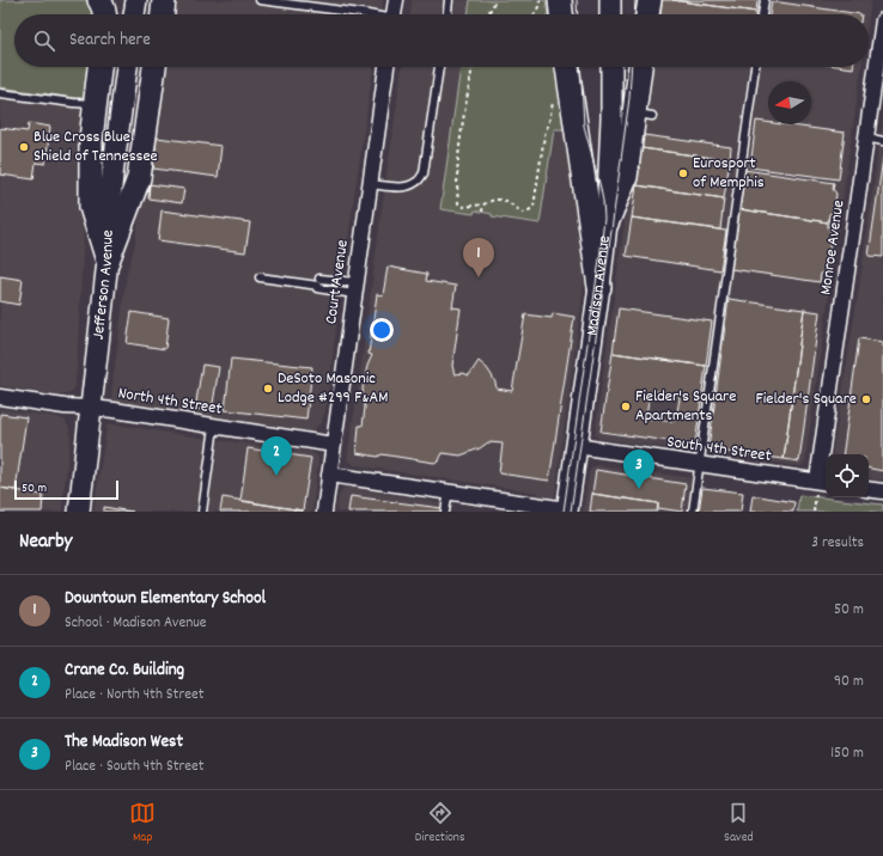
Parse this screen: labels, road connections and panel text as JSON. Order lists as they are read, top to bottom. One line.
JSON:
{"streets":{"main road":["Jefferson Avenue","Madison Avenue"],"street":["Monroe Avenue","Court Avenue","North 4th Street","South 4th Street"]},"crossings":[["Monroe Avenue","South 4th Street"],["Court Avenue","North 4th Street"],["Jefferson Avenue","North 4th Street"],["Madison Avenue","South 4th Street"]],"places":["Blue Cross Blue Shield of Tennessee","Eurosport of Memphis","DeSoto Masonic Lodge #299 F&AM","Fielder's Square","Fielder's Square Apartments"],"scale_bar":"50 m","north":"left","page":{"search":"Search here","pins":["1","2","3"],"scale":"50 m","heading":["Nearby","3 results"],"list":[{"mark":"1","name":"Downtown Elementary School","note":"School · Madison Avenue","value":"50 m"},{"mark":"2","name":"Crane Co. Building","note":"Place · North 4th Street","value":"90 m"},{"mark":"3","name":"The Madison West","note":"Place · South 4th Street","value":"150 m"}],"nav":["Map","Directions","Saved"]}}
